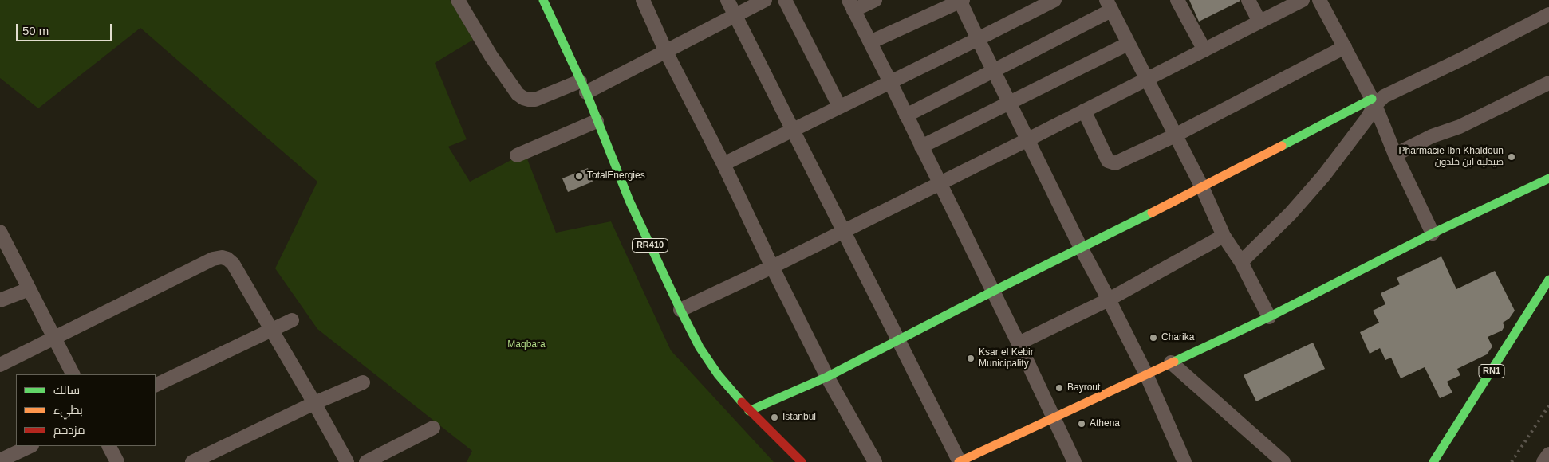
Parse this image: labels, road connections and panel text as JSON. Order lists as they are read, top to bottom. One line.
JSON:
{"streets":{"main road":["RR410","RN1"]},"parks":["Maqbara"],"places":["Pharmacie Ibn Khaldoun صيدلية ابن خلدون","TotalEnergies","Charika","Ksar el Kebir Municipality","Bayrout","Istanbul","Athena"],"legend":["سالك","بطيء","مزدحم"],"scale_bar":"50 m"}
